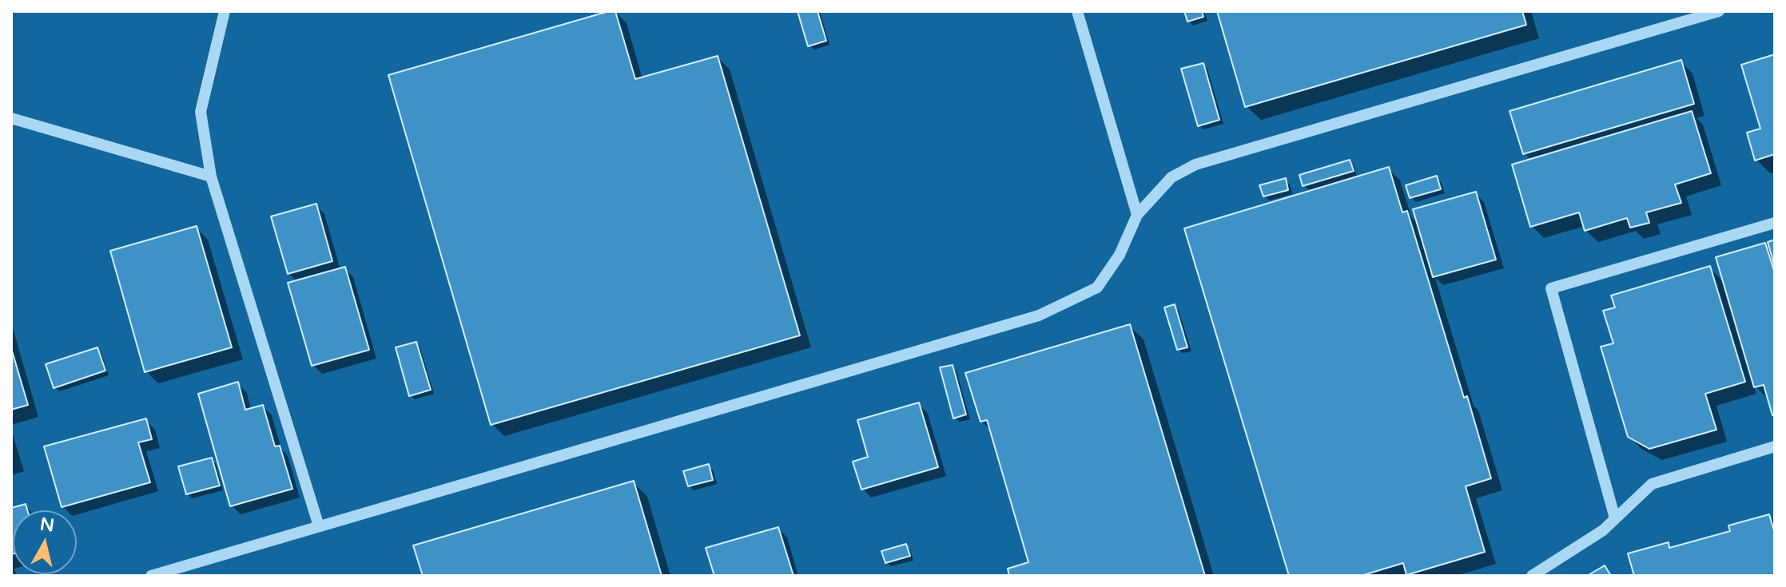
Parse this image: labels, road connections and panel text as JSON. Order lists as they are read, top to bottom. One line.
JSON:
{"north":"top"}
